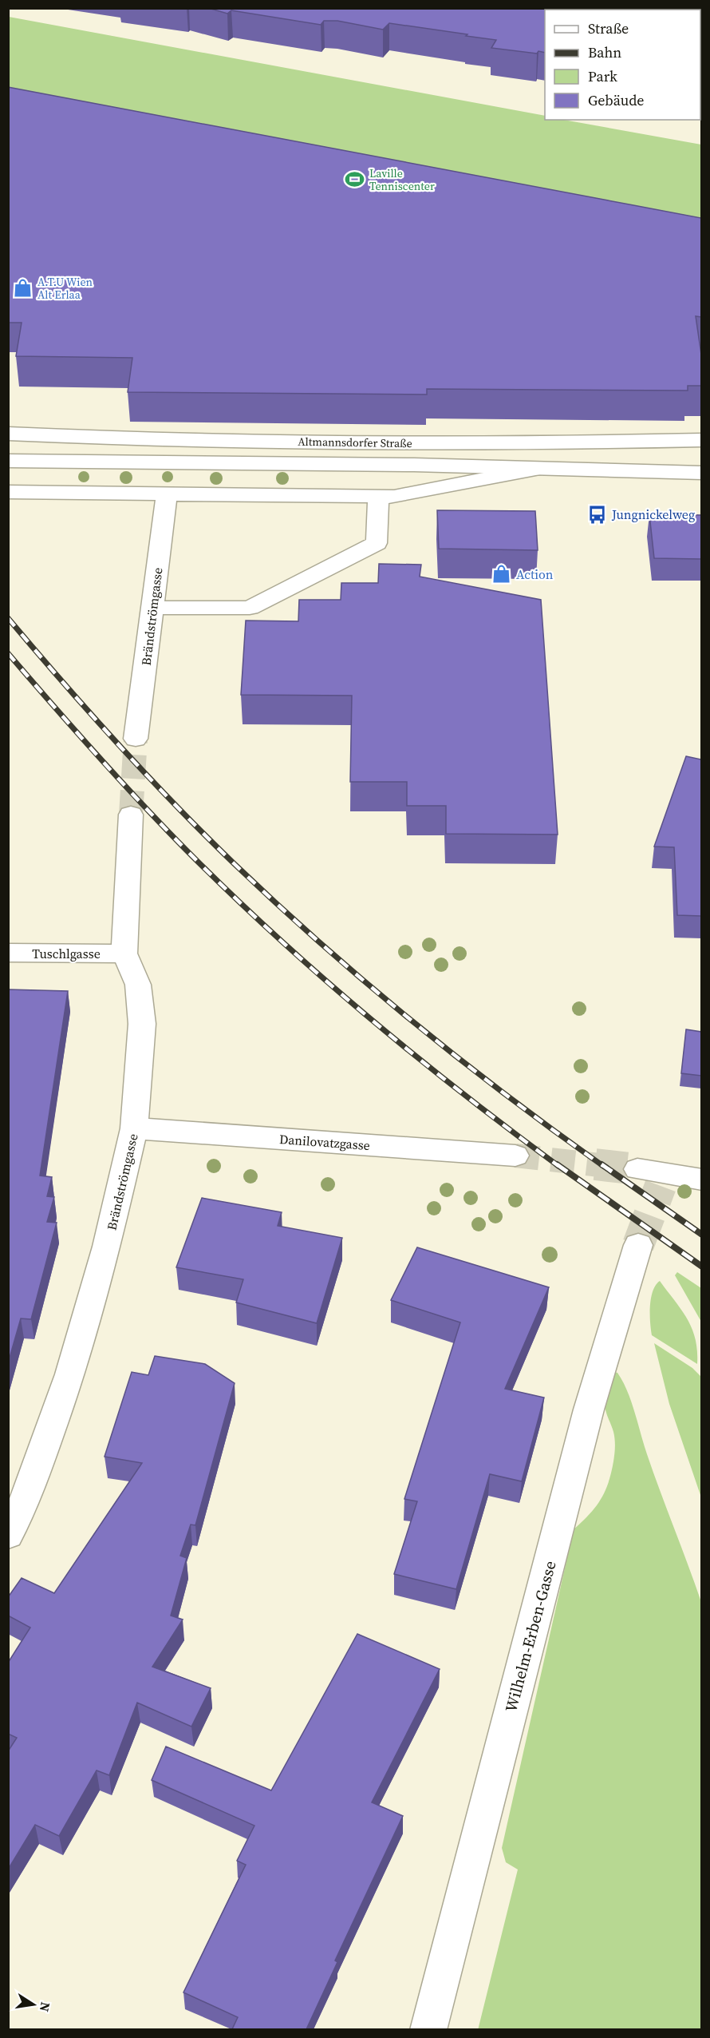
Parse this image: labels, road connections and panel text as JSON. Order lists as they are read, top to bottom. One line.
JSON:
{"streets":{"street":["Altmannsdorfer Straße","Brändströmgasse","Tuschlgasse","Danilovatzgasse","Wilhelm-Erben-Gasse"]},"crossings":[["Altmannsdorfer Straße","Brändströmgasse"],["Brändströmgasse","Tuschlgasse"],["Brändströmgasse","Danilovatzgasse"]],"places":{"sports":["Laville Tenniscenter"],"shop":["A.T.U Wien Alt Erlaa","Action"],"bus stop":["Jungnickelweg"]},"legend":["Straße","Bahn","Park","Gebäude"],"north":"right"}
